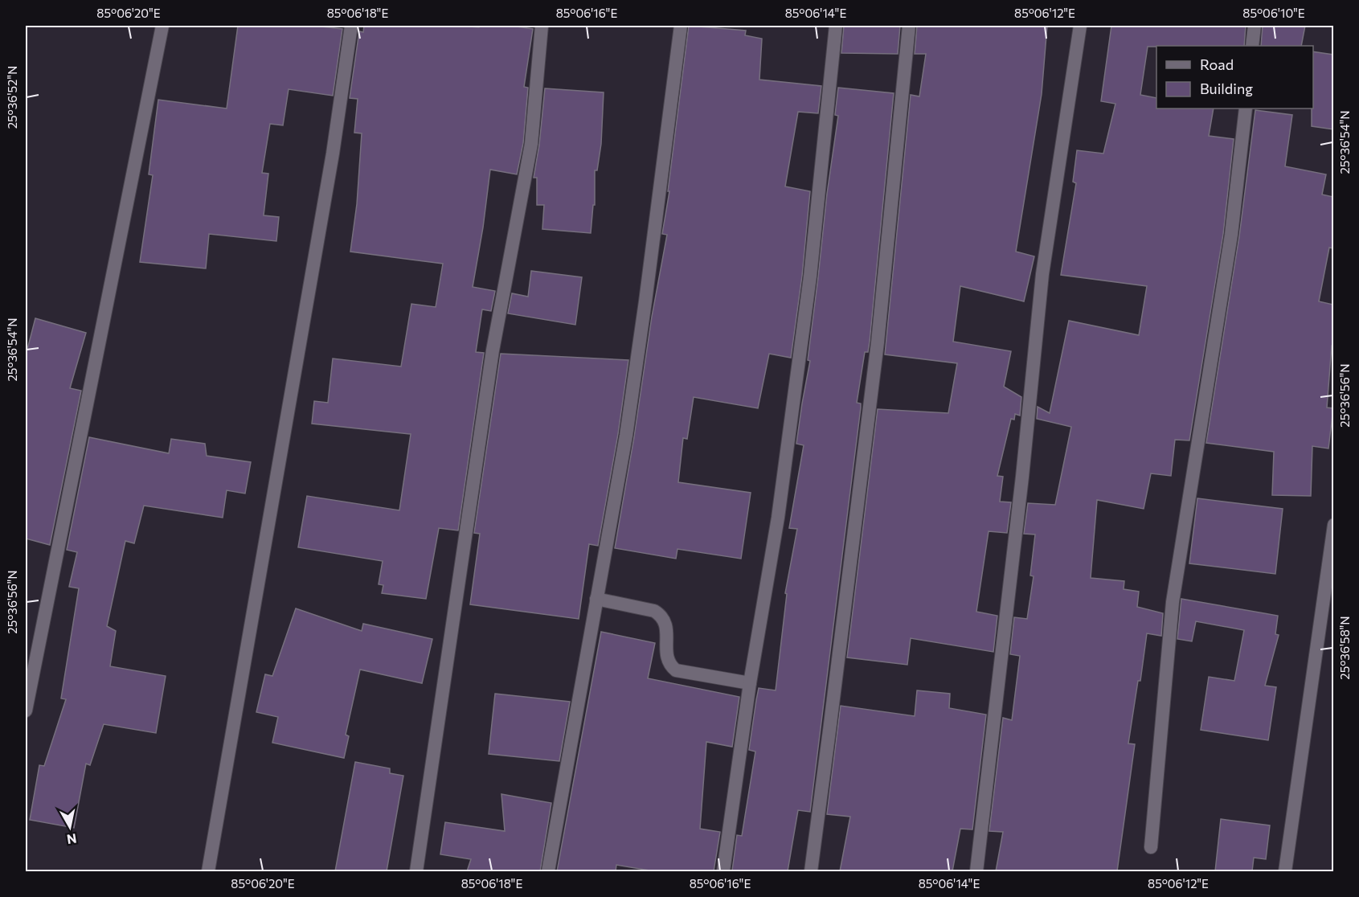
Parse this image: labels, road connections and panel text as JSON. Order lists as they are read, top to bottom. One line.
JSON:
{"legend":["Road","Building"],"north":"bottom","coordinates":["85°06'20\"E","85°06'18\"E","85°06'16\"E","85°06'14\"E","85°06'12\"E","85°06'10\"E","25°36'52\"N","25°36'54\"N","25°36'56\"N","25°36'58\"N"]}
